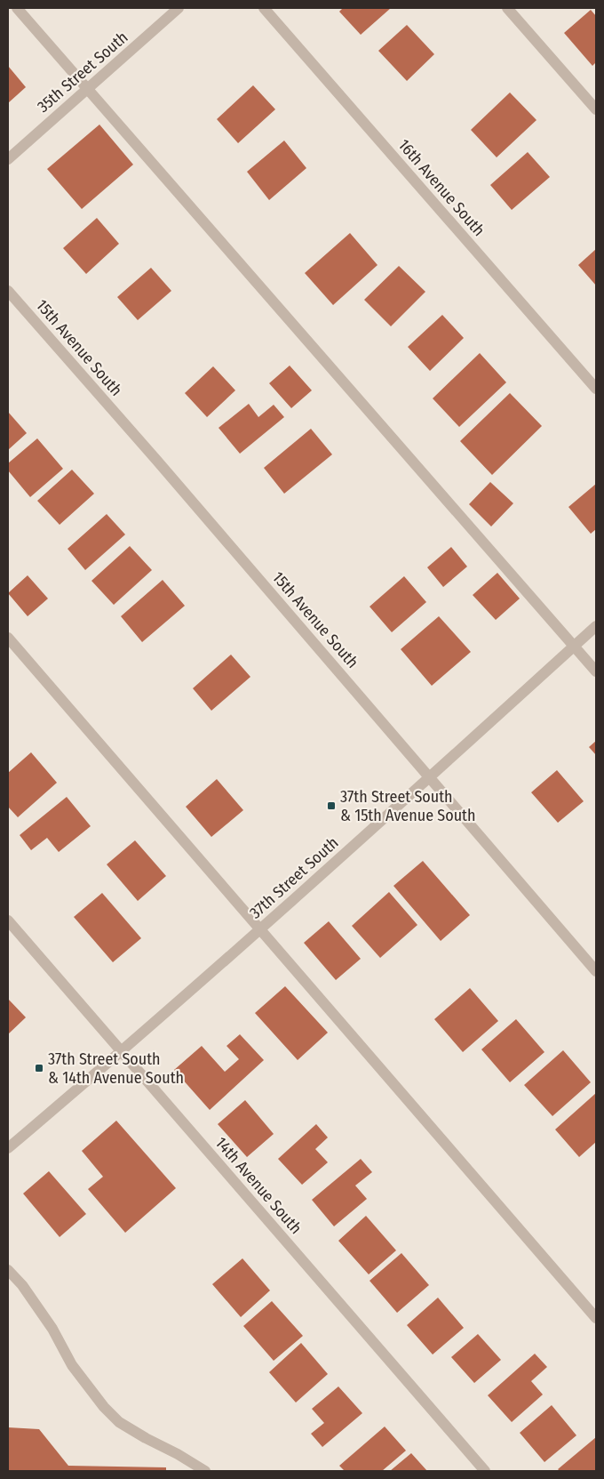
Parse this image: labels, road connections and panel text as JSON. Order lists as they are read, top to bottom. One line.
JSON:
{"streets":{"street":["35th Street South","16th Avenue South","15th Avenue South","37th Street South","14th Avenue South"]},"crossings":[["15th Avenue South","37th Street South"],["37th Street South","14th Avenue South"]],"places":{"transit":["37th Street South & 15th Avenue South","37th Street South & 14th Avenue South"]}}
